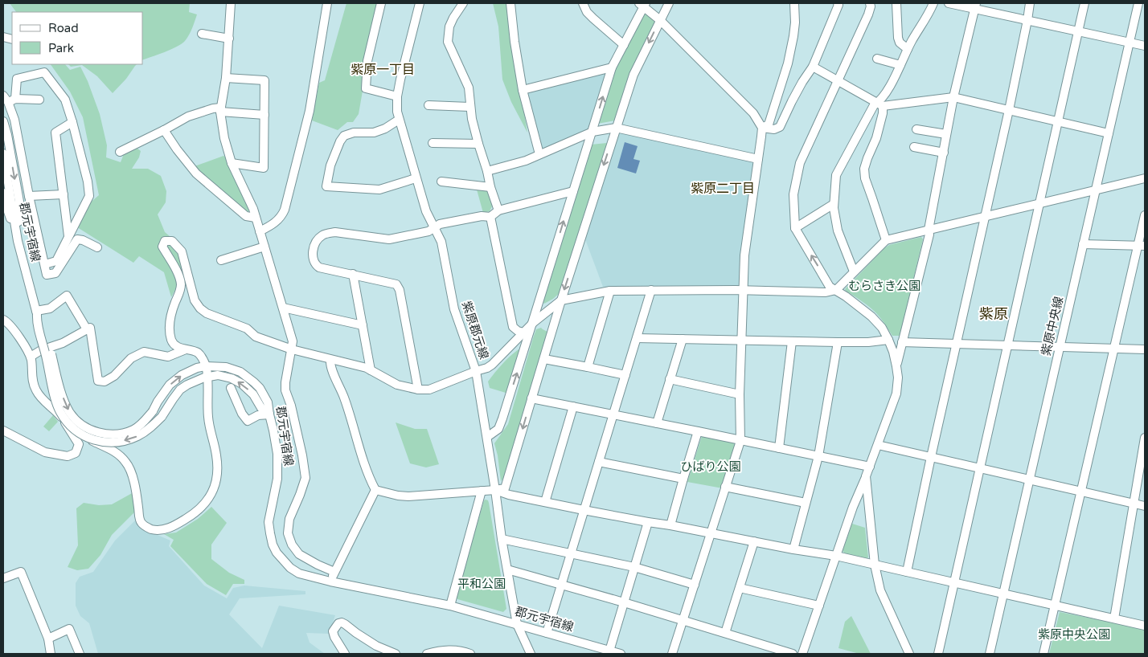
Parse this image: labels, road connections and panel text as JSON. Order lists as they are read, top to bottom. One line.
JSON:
{"streets":{"street":["郡元宇宿線","紫原中央線","紫原郡元線"]},"crossings":[["郡元宇宿線","紫原郡元線"]],"districts":["紫原一丁目","紫原二丁目","紫原"],"parks":["むらさき公園","ひばり公園","平和公園","紫原中央公園"],"legend":["Road","Park"]}
